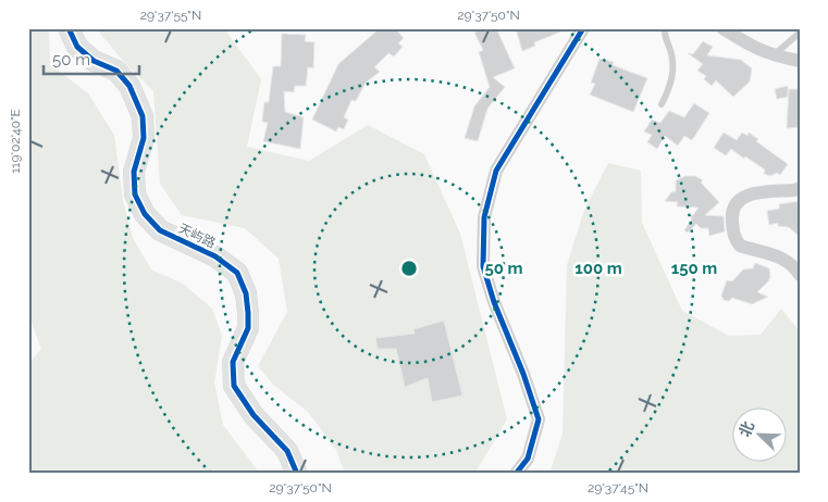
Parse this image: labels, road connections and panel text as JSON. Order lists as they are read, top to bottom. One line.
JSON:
{"streets":{"street":["天屿路"]},"scale_bar":"50 m","north":"top left","coordinates":["29°37'55\"N","29°37'50\"N","119°02'40\"E","29°37'45\"N"],"rings":["50 m","100 m","150 m"]}
